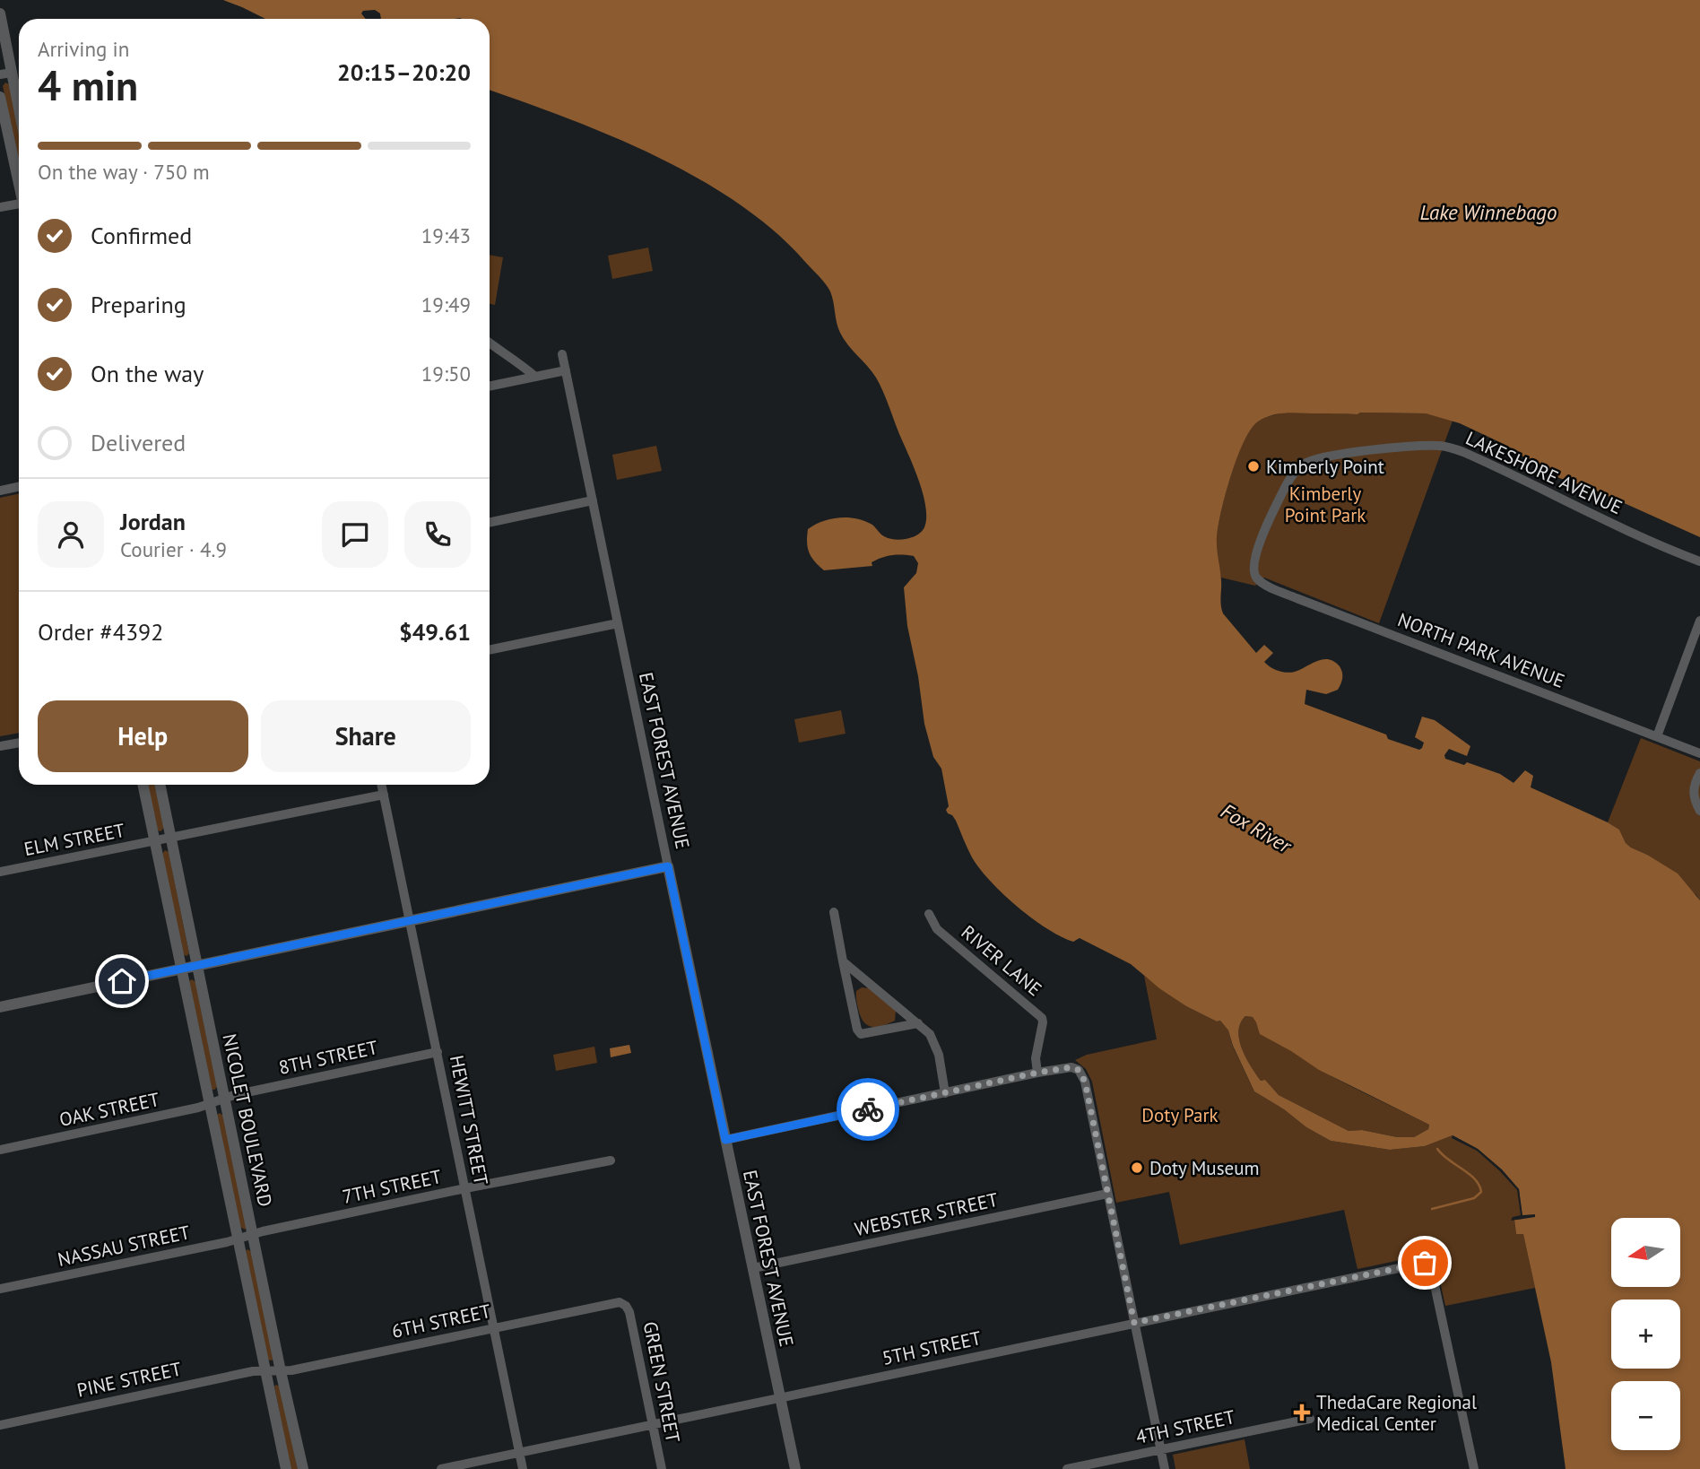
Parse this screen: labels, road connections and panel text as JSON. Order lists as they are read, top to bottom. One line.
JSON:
{"streets":{"street":["LAKESHORE AVENUE","NORTH PARK AVENUE","EAST FOREST AVENUE","ELM STREET","RIVER LANE","8TH STREET","OAK STREET","NICOLET BOULEVARD","HEWITT STREET","7TH STREET","WEBSTER STREET","NASSAU STREET","6TH STREET","5TH STREET","PINE STREET","GREEN STREET","4TH STREET"]},"crossings":[["LAKESHORE AVENUE","NORTH PARK AVENUE"],["EAST FOREST AVENUE","WEBSTER STREET"],["EAST FOREST AVENUE","5TH STREET"],["ELM STREET","NICOLET BOULEVARD"],["ELM STREET","HEWITT STREET"],["8TH STREET","OAK STREET"],["8TH STREET","NICOLET BOULEVARD"],["8TH STREET","HEWITT STREET"],["OAK STREET","NICOLET BOULEVARD"],["NICOLET BOULEVARD","7TH STREET"],["NICOLET BOULEVARD","NASSAU STREET"],["NICOLET BOULEVARD","6TH STREET"],["NICOLET BOULEVARD","PINE STREET"],["HEWITT STREET","7TH STREET"],["HEWITT STREET","6TH STREET"],["HEWITT STREET","5TH STREET"],["7TH STREET","NASSAU STREET"],["6TH STREET","PINE STREET"],["6TH STREET","GREEN STREET"],["5TH STREET","GREEN STREET"]],"water":["Lake Winnebago","Fox River"],"parks":["Kimberly Point Park","Doty Park"],"places":{"other":["Kimberly Point","Doty Museum"],"health":["ThedaCare Regional Medical Center"]},"north":"left","page":{"heading":["4 min","Arriving in","20:15–20:20"],"panel":["Jordan","Courier · 4.9","Order #4392","$49.61"],"bar":"On the way · 750 m","list":[["Confirmed","19:43"],["Preparing","19:49"],["On the way","19:50"],"Delivered"],"buttons":["Help","Share"],"map_buttons":["+","−"]}}
